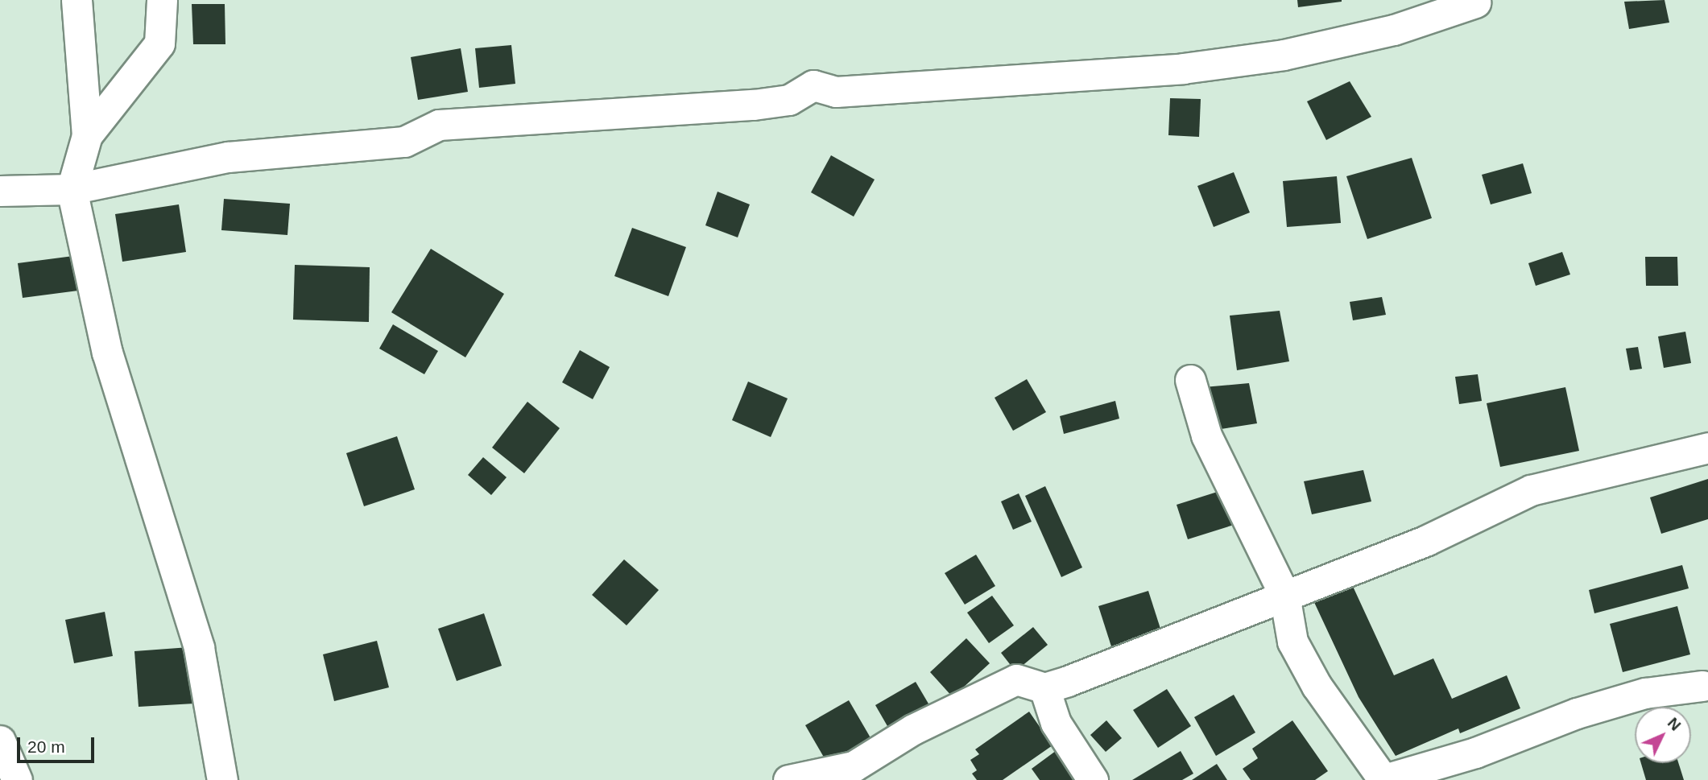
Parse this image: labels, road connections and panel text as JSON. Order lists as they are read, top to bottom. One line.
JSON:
{"scale_bar":"20 m","north":"top right"}
